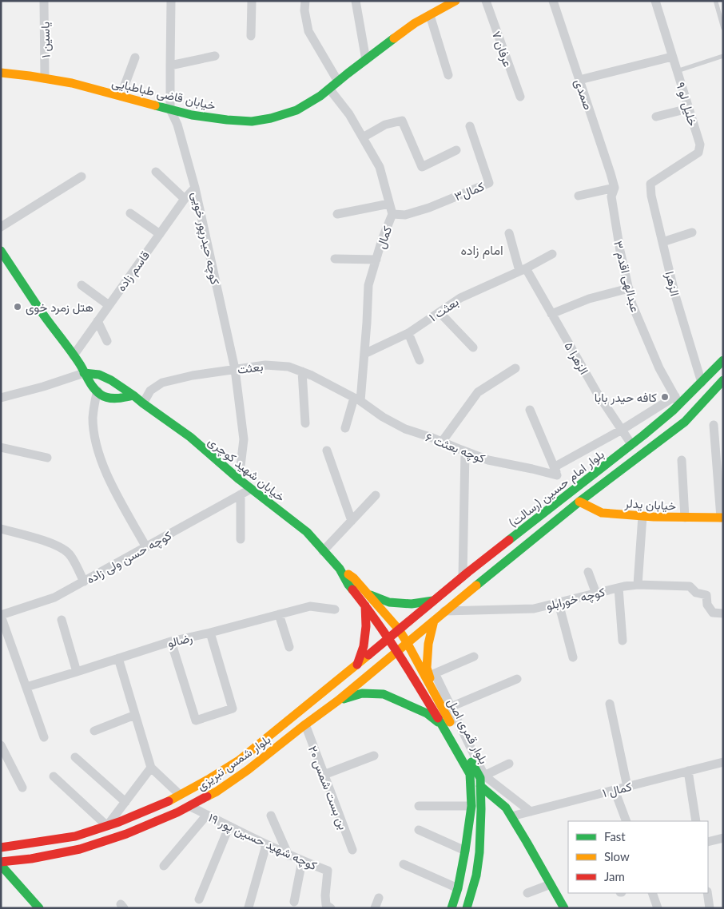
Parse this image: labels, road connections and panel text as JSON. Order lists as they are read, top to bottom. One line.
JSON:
{"streets":{"main road":["خیابان قاضی طباطبایی","خیابان شهید کوچری","بلوار امام حسین (رسالت)","خیابان یدلر","بلوار قمری اصل","بلوار شمس تبریزی"],"street":["یاسین ۱","عرفان ۷","صمدی","خلیل لو ۹","کمال۳","کمال","کوچه حیدرپور خویی","قاسم زاده","عبدالهی اقدم ۳","الزهرا","بعثت ۱","الزهرا ۵","بعثت","کوچه بعثت ۶","کوچه حسن ولی زاده","کوچه خورابلو","رضالو","بن بست شمس ۲۰","کمال ۱","کوچه شهید حسین پور ۱۹"]},"crossings":[["یاسین ۱","خیابان قاضی طباطبایی"],["خیابان قاضی طباطبایی","کمال"],["خیابان قاضی طباطبایی","کوچه حیدرپور خویی"],["صمدی","عبدالهی اقدم ۳"],["خلیل لو ۹","الزهرا"],["کمال۳","کمال"],["کمال","بعثت ۱"],["کمال","بعثت"],["کمال","کوچه بعثت ۶"],["کوچه حیدرپور خویی","قاسم زاده"],["کوچه حیدرپور خویی","بعثت"],["کوچه حیدرپور خویی","خیابان شهید کوچری"],["عبدالهی اقدم ۳","بلوار امام حسین (رسالت)"],["الزهرا","بلوار امام حسین (رسالت)"],["بعثت ۱","الزهرا ۵"],["الزهرا ۵","بلوار امام حسین (رسالت)"],["بعثت","کوچه بعثت ۶"],["بعثت","خیابان شهید کوچری"],["خیابان شهید کوچری","بلوار امام حسین (رسالت)"],["خیابان شهید کوچری","کوچه حسن ولی زاده"],["خیابان شهید کوچری","بلوار قمری اصل"],["خیابان شهید کوچری","بلوار شمس تبریزی"],["بلوار امام حسین (رسالت)","بلوار شمس تبریزی"],["بلوار قمری اصل","بلوار شمس تبریزی"],["بلوار شمس تبریزی","بن بست شمس ۲۰"],["بلوار شمس تبریزی","کوچه شهید حسین پور ۱۹"]],"districts":["امام زاده"],"places":["هتل زمرد خوی","کافه حیدر بابا"],"legend":["Fast","Slow","Jam"]}
